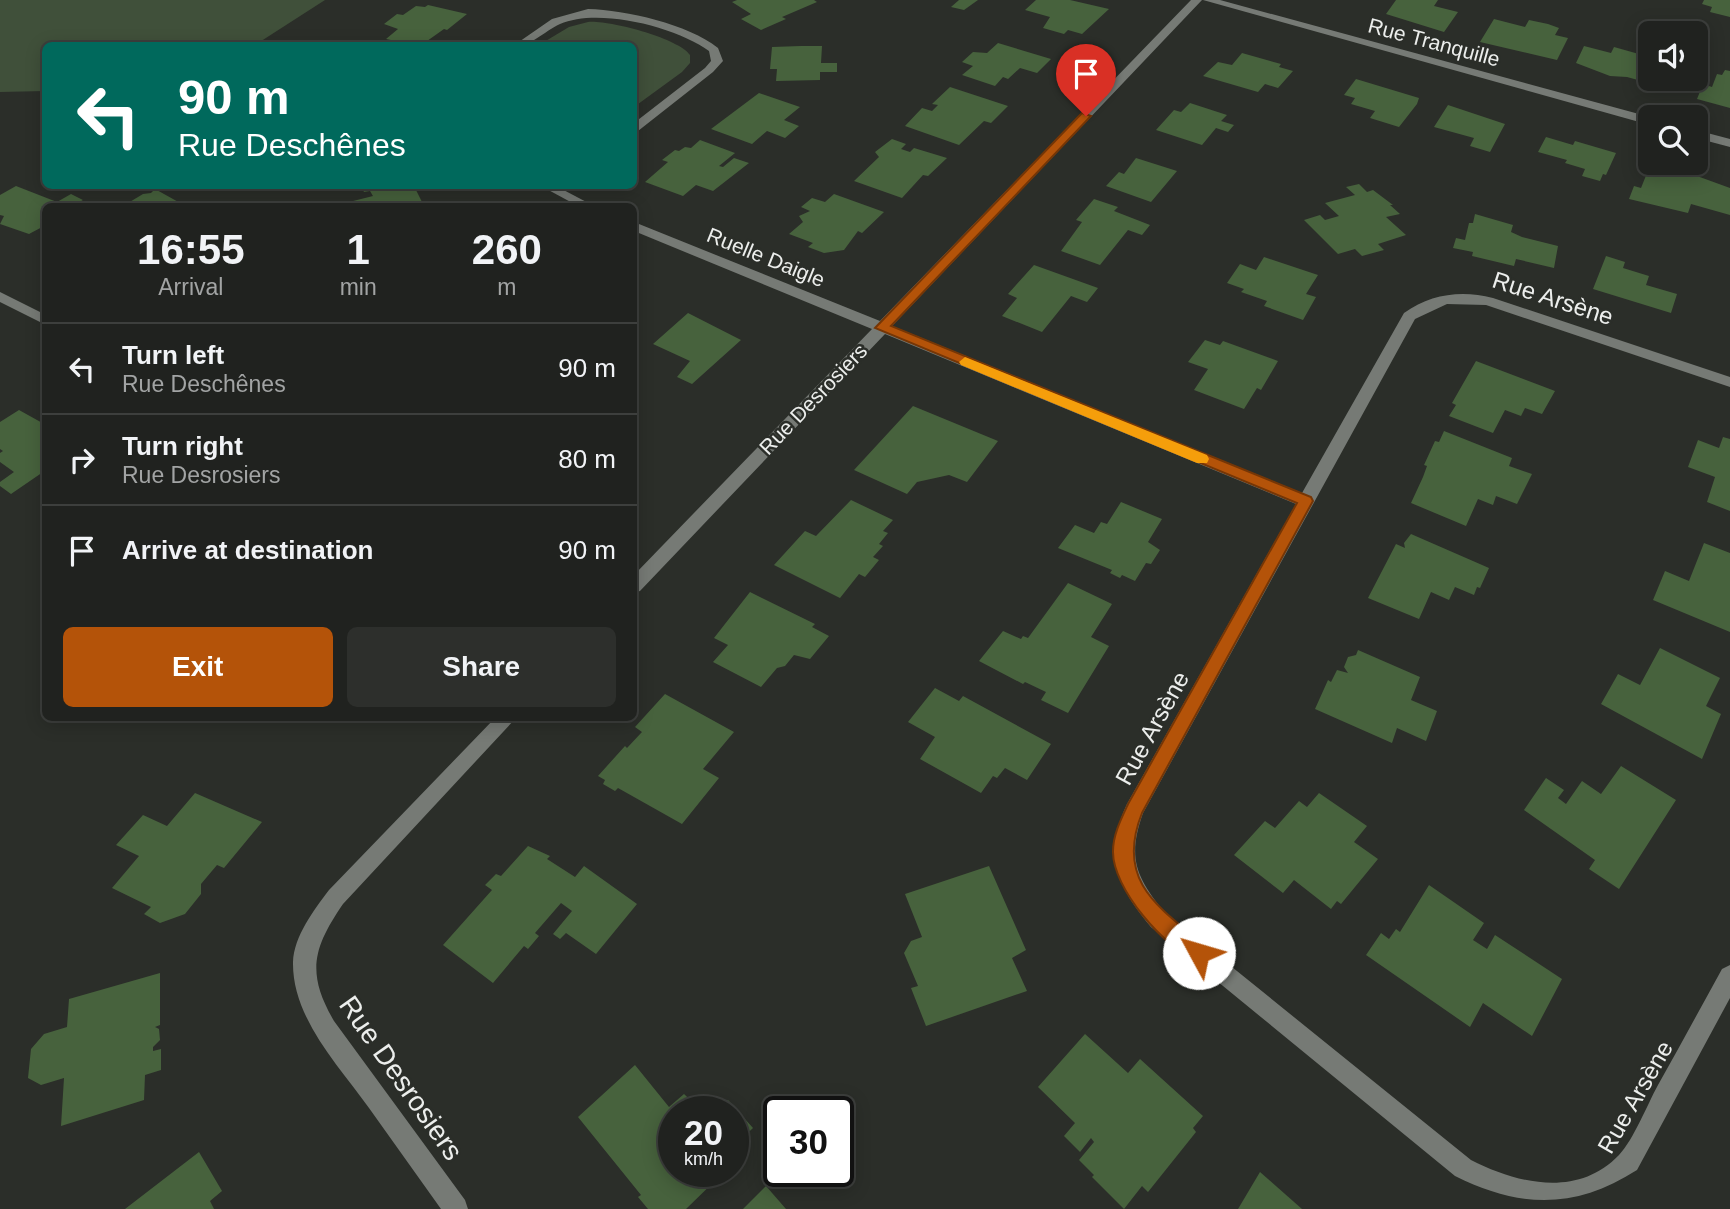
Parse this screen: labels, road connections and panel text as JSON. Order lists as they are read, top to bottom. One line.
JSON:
{"streets":{"street":["Rue Tranquille","Ruelle Daigle","Rue Arsène","Rue Desrosiers"]},"crossings":[["Ruelle Daigle","Rue Arsène"],["Ruelle Daigle","Rue Desrosiers"]],"page":{"turn":["90 m","Rue Deschênes"],"eta":["16:55","Arrival","1","min","260","m"],"list":[{"name":"Turn left","note":"Rue Deschênes","value":"90 m"},{"name":"Turn right","note":"Rue Desrosiers","value":"80 m"},{"name":"Arrive at destination","value":"90 m"}],"buttons":["Exit","Share"],"speed":"20 km/h","limit":"30"}}
